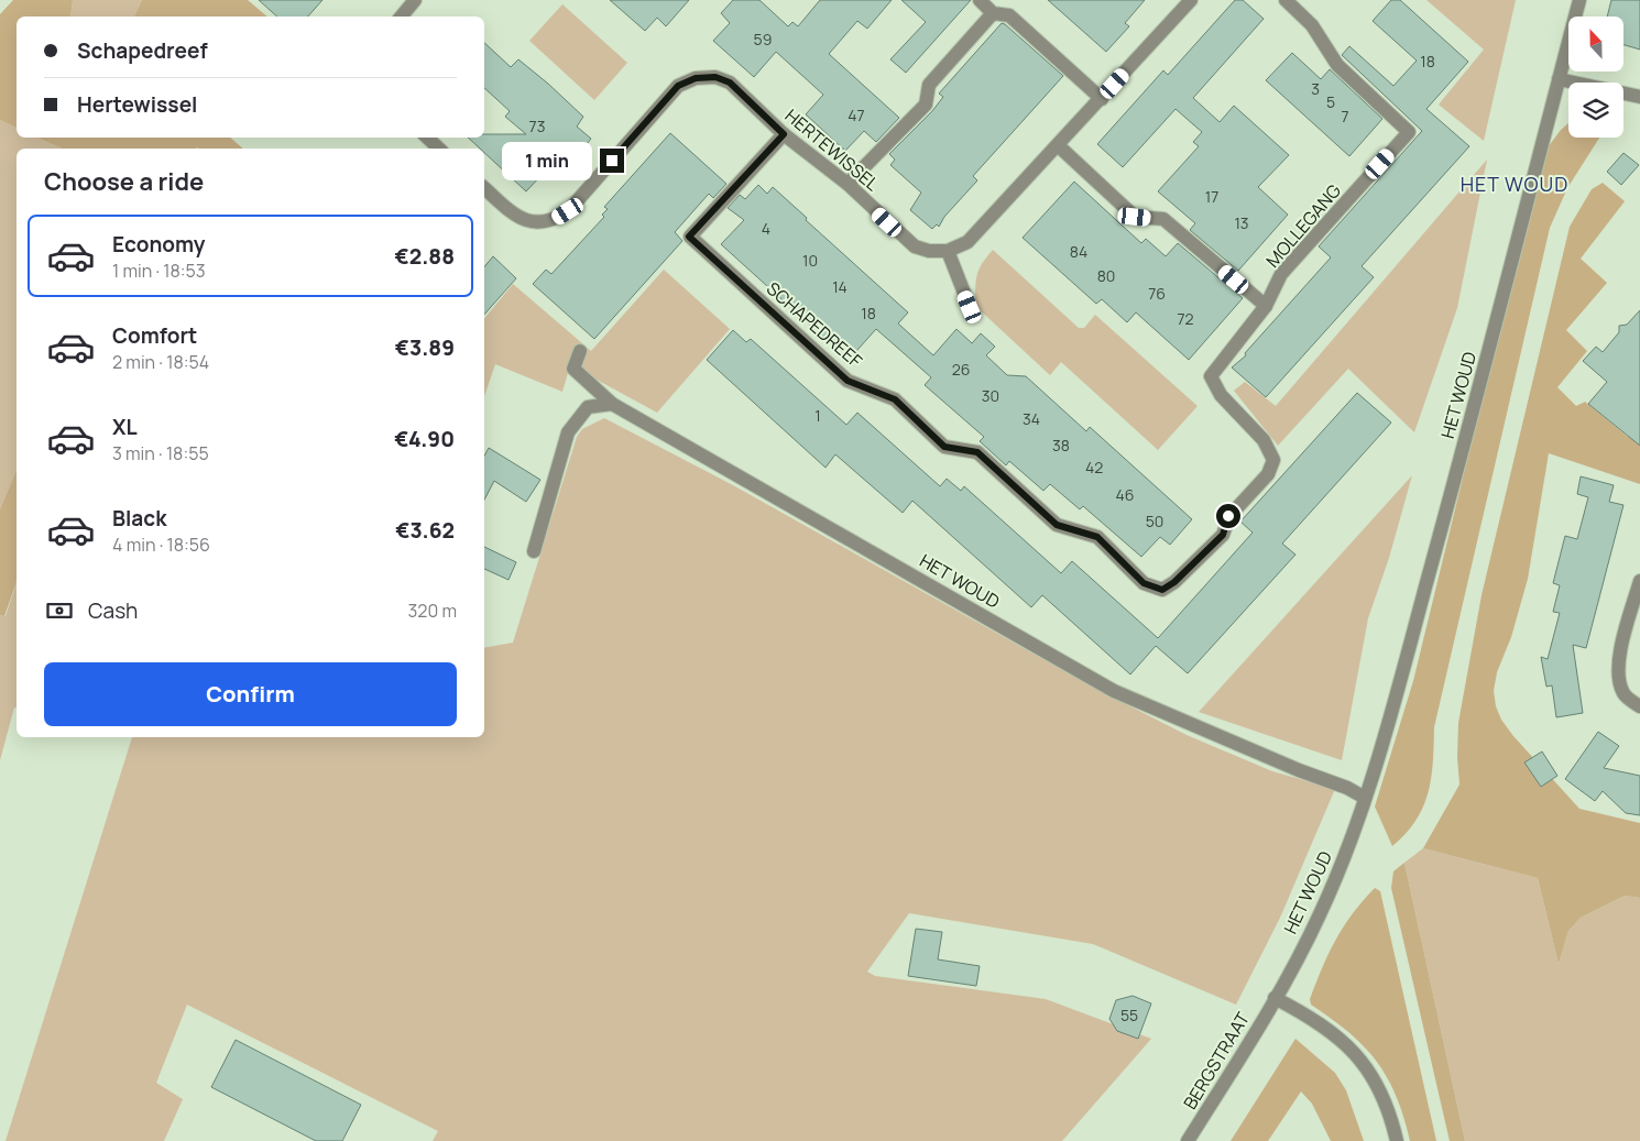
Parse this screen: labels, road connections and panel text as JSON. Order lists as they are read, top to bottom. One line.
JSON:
{"streets":{"street":["HERTEWISSEL","MOLLEGANG","SCHAPEDREEF","HET WOUD","BERGSTRAAT"]},"crossings":[["HERTEWISSEL","SCHAPEDREEF"],["MOLLEGANG","SCHAPEDREEF"],["HET WOUD","BERGSTRAAT"]],"districts":["HET WOUD"],"house_numbers":["59","18","3","5","47","7","73","17","13","4","84","10","80","14","76","18","72","26","30","1","34","38","42","46","50","55"],"north":"top","page":{"banner":["Schapedreef","Hertewissel"],"bubble":"1 min","heading":"Choose a ride","list":[{"name":"Economy","note":"1 min · 18:53","value":"€2.88"},{"name":"Comfort","note":"2 min · 18:54","value":"€3.89"},{"name":"XL","note":"3 min · 18:55","value":"€4.90"},{"name":"Black","note":"4 min · 18:56","value":"€3.62"}],"pay":["Cash","320 m"],"buttons":"Confirm"}}
